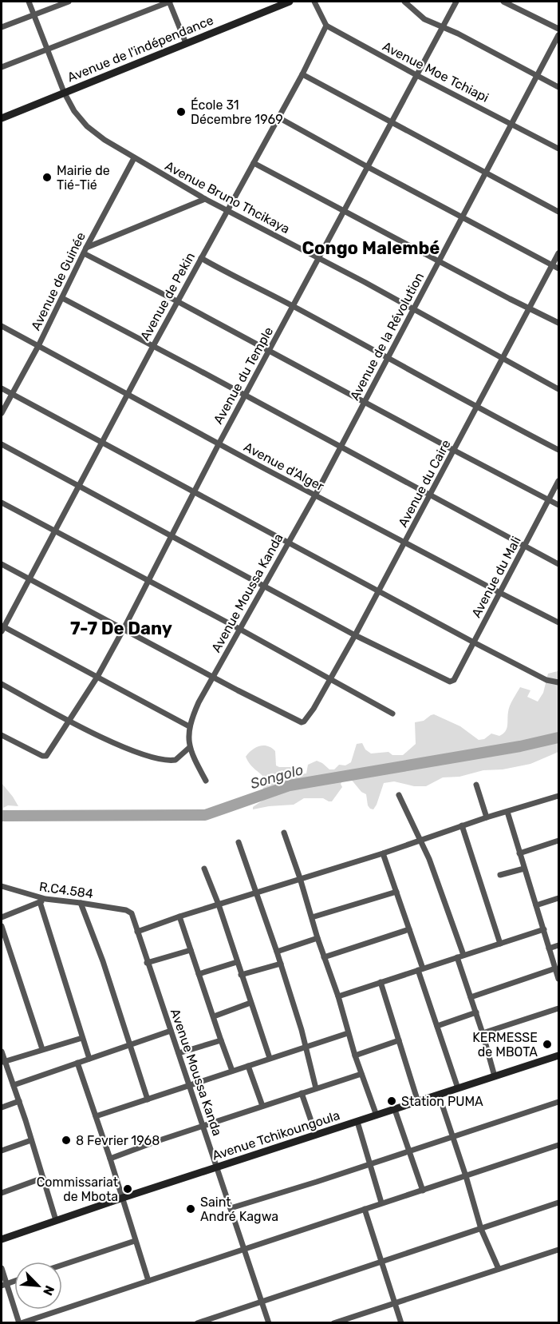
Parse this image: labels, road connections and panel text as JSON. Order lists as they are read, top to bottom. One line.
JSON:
{"streets":{"street":["Avenue de l'indépendance","Avenue Moe Tchiapi","Avenue Bruno Thcikaya","Avenue de Guinée","Avenue de Pekin","Avenue de la Révolution","Avenue du Temple","Avenue d'Alger","Avenue du Caire","Avenue du Mali","Avenue Moussa Kanda","R.C4.584","Avenue Tchikoungoula"]},"crossings":[["Avenue de l'indépendance","Avenue Bruno Thcikaya"],["Avenue Moe Tchiapi","Avenue de Pekin"],["Avenue Moe Tchiapi","Avenue de la Révolution"],["Avenue Moe Tchiapi","Avenue du Temple"],["Avenue Bruno Thcikaya","Avenue de Guinée"],["Avenue Bruno Thcikaya","Avenue de Pekin"],["Avenue Bruno Thcikaya","Avenue de la Révolution"],["Avenue Bruno Thcikaya","Avenue du Temple"],["Avenue Bruno Thcikaya","Avenue du Caire"],["Avenue de Guinée","Avenue d'Alger"],["Avenue de Pekin","Avenue d'Alger"],["Avenue de la Révolution","Avenue d'Alger"],["Avenue de la Révolution","Avenue Moussa Kanda"],["Avenue du Temple","Avenue d'Alger"],["Avenue d'Alger","Avenue du Caire"],["Avenue d'Alger","Avenue du Mali"],["Avenue d'Alger","Avenue Moussa Kanda"],["Avenue du Caire","Avenue du Mali"],["Avenue du Caire","Avenue Moussa Kanda"],["Avenue Moussa Kanda","R.C4.584"],["Avenue Moussa Kanda","Avenue Tchikoungoula"]],"districts":["Congo Malembé","7-7 De Dany"],"water":["Songolo"],"places":["École 31 Décembre 1969","Mairie de Tié-Tié","KERMESSE de MBOTA","Station PUMA","8 Fevrier 1968","Commissariat de Mbota","Saint André Kagwa"],"north":"bottom right"}
